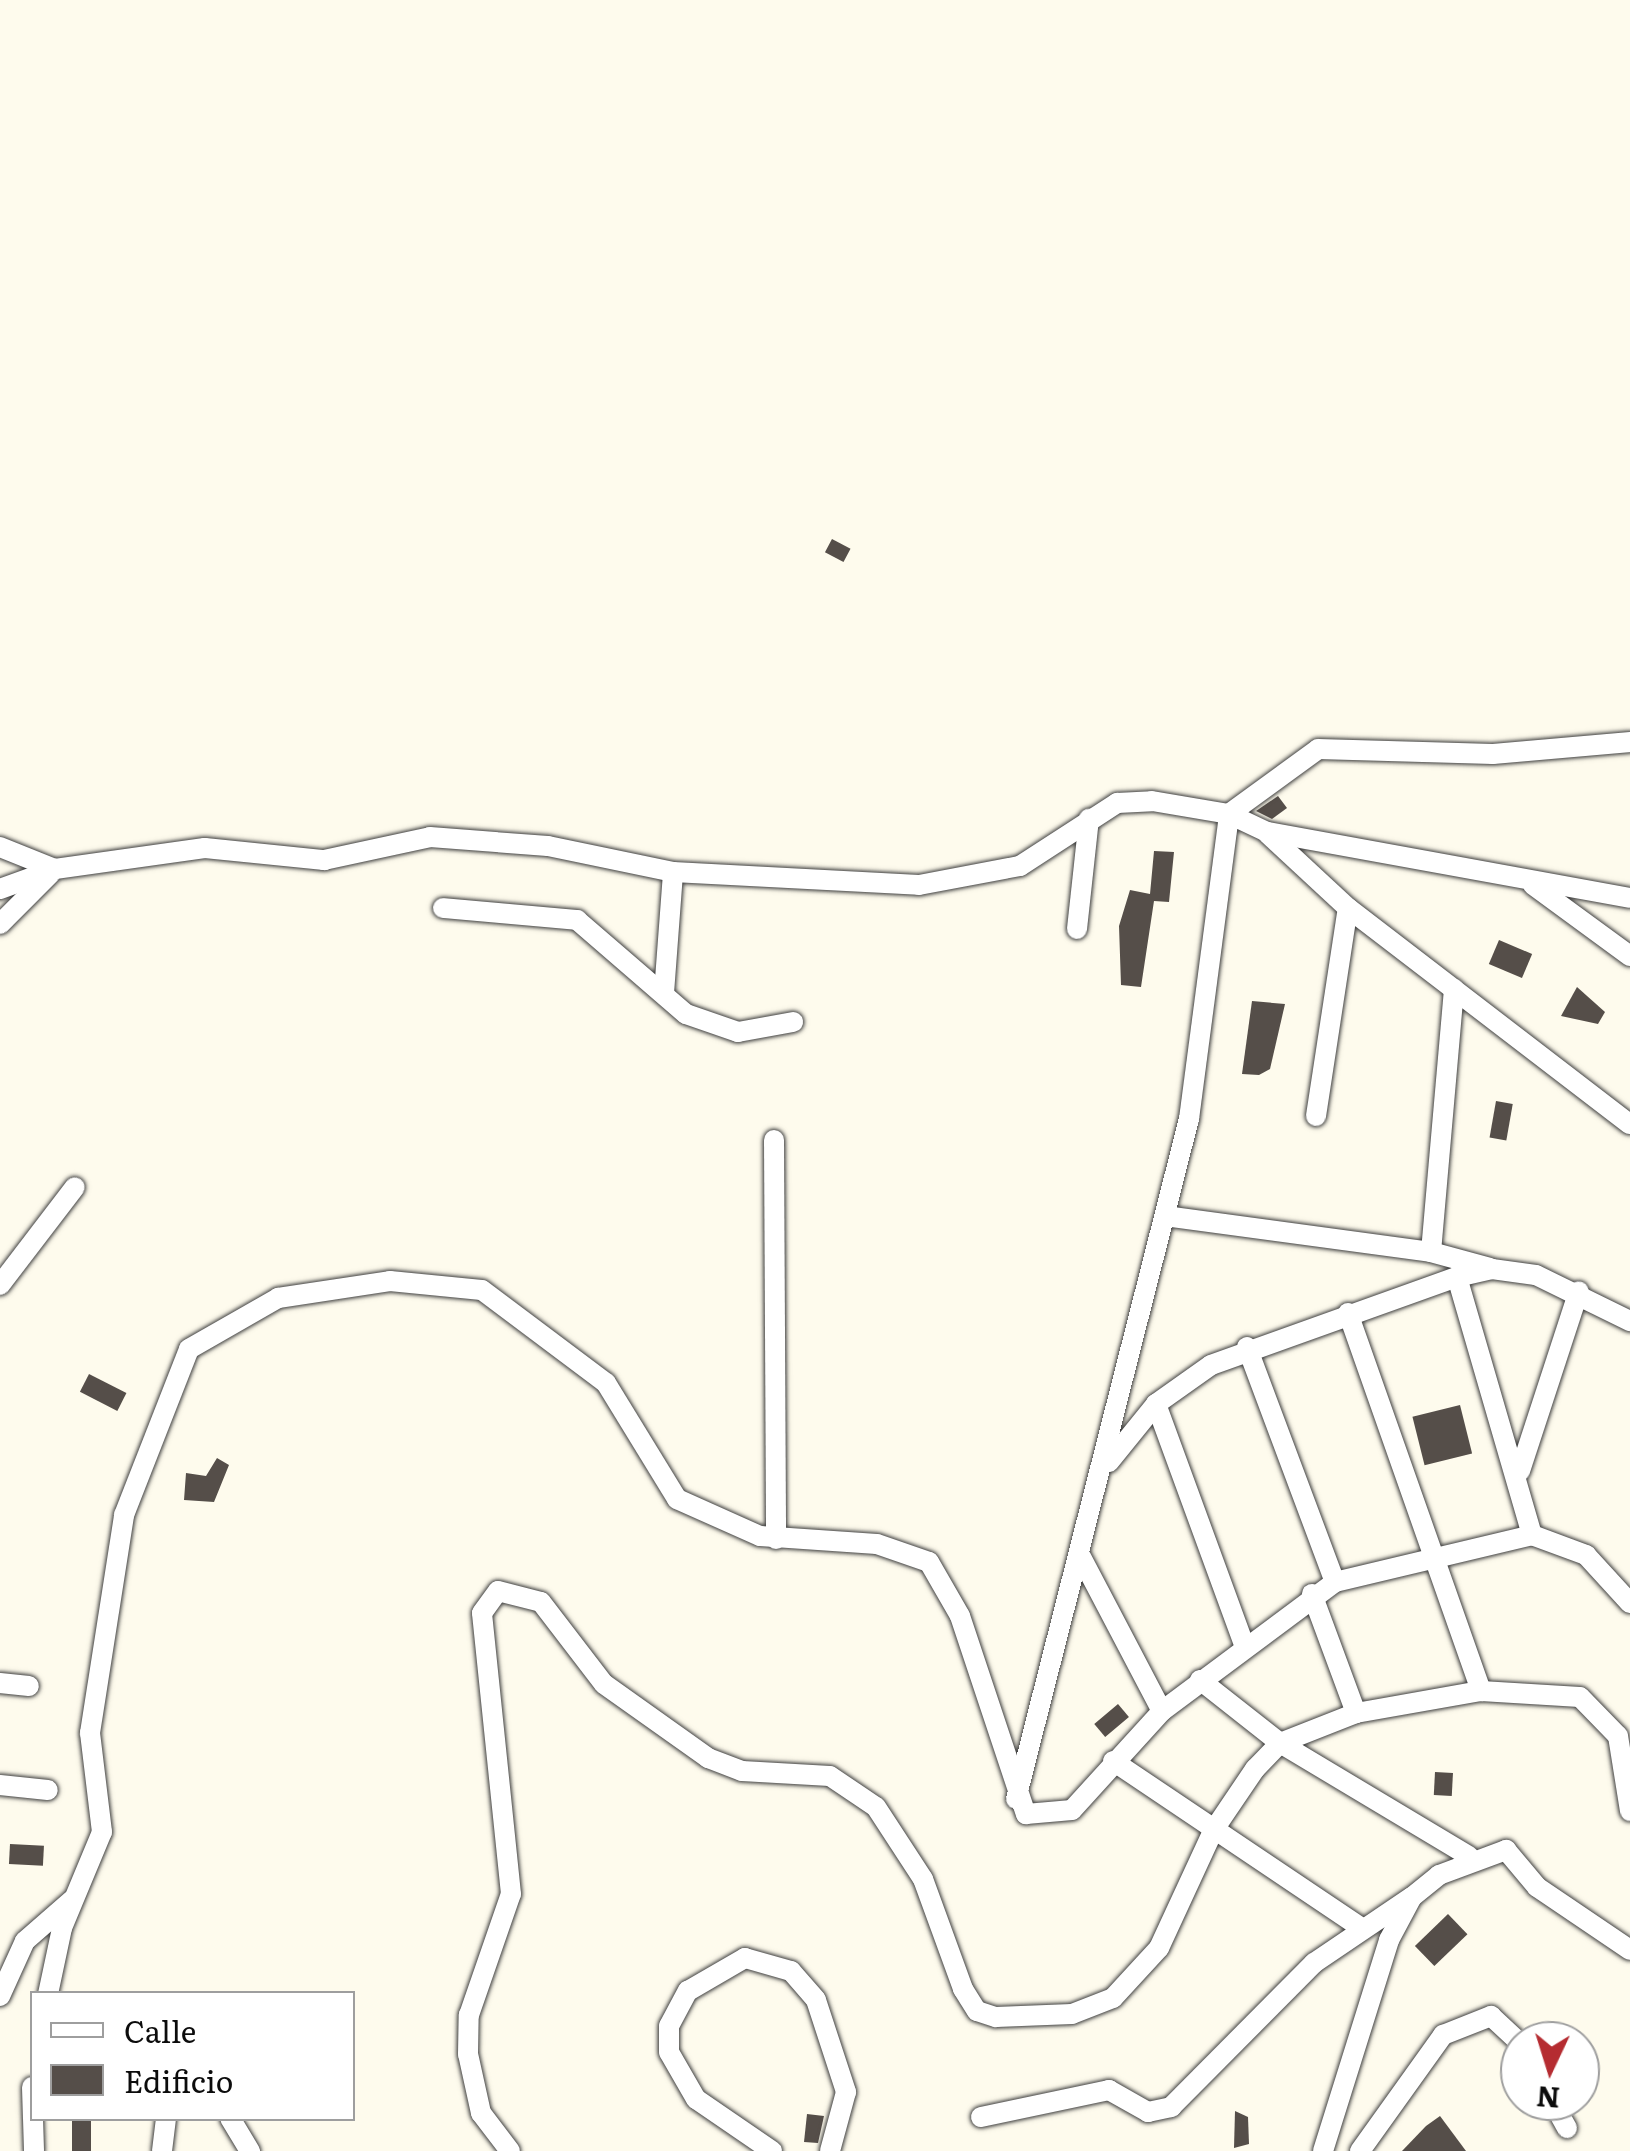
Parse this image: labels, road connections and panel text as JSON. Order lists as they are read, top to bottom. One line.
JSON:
{"legend":["Calle","Edificio"],"north":"bottom"}
